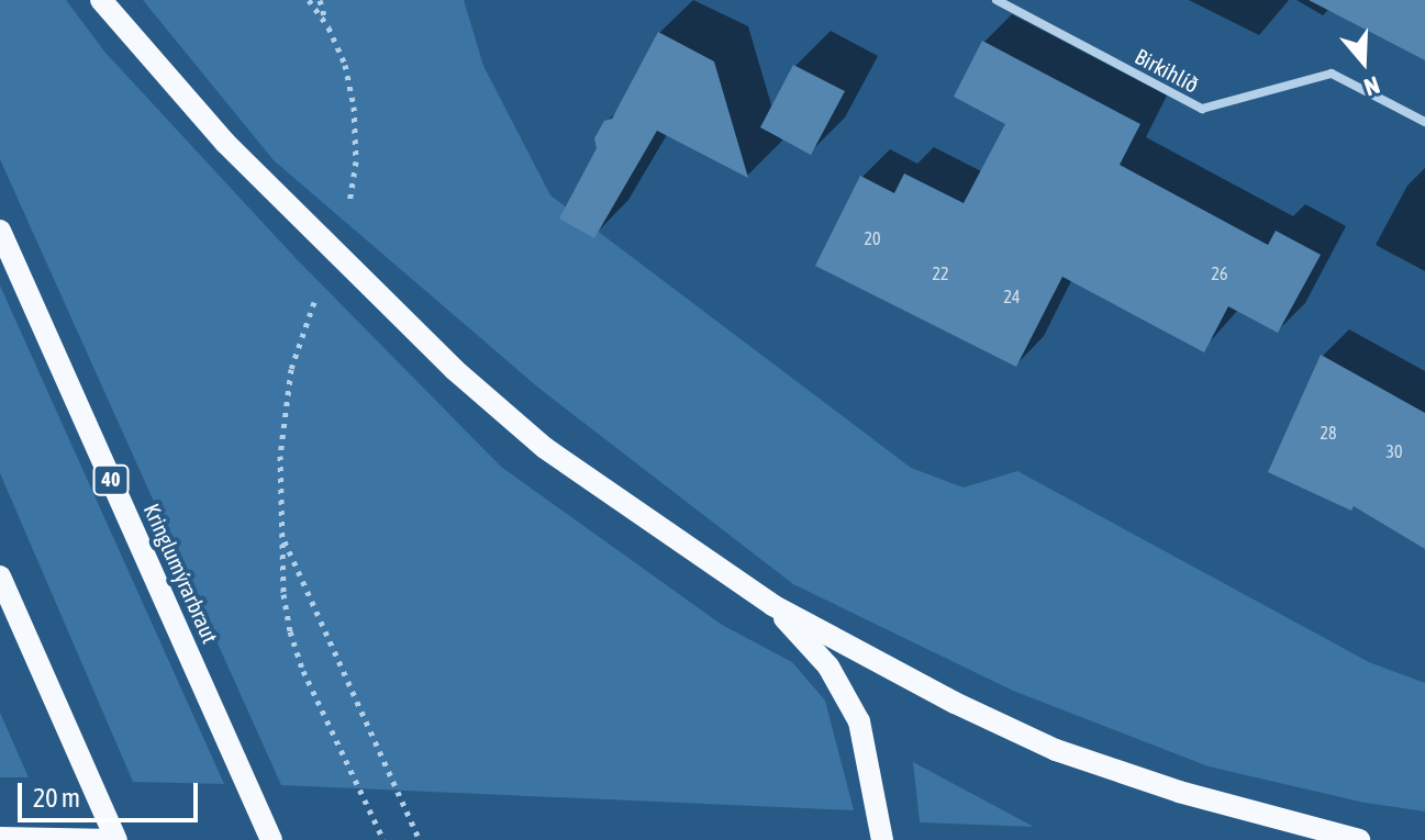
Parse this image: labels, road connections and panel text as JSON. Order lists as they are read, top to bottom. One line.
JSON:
{"streets":{"main road":["40","Kringlumýrarbraut"],"street":["Birkihlíð"]},"house_numbers":["20","22","26","24","28","30"],"scale_bar":"20 m","north":"bottom"}
